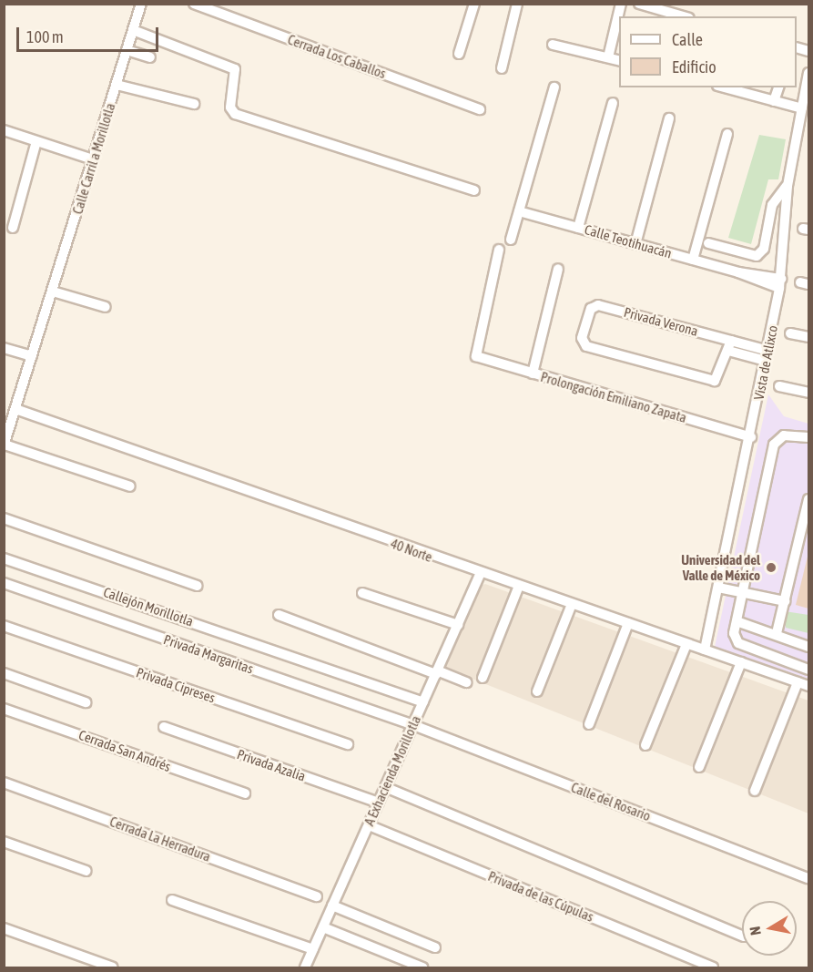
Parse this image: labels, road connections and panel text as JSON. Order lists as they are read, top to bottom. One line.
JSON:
{"streets":{"street":["Cerrada Los Caballos","Calle Carril a Morillotla","Calle Teotihuacán","Privada Verona","Vista de Atlixco","Prolongación Emiliano Zapata","40 Norte","Callejón Morillotla","Privada Margaritas","Privada Cipreses","Cerrada San Andrés","Privada Azalia","A Exhacienda Morillotla","Calle del Rosario","Cerrada La Herradura","Privada de las Cúpulas"]},"crossings":[["Calle Carril a Morillotla","40 Norte"],["Calle Teotihuacán","Vista de Atlixco"],["Privada Verona","Vista de Atlixco"],["Vista de Atlixco","Prolongación Emiliano Zapata"],["Vista de Atlixco","40 Norte"],["40 Norte","A Exhacienda Morillotla"],["Callejón Morillotla","A Exhacienda Morillotla"],["Privada Margaritas","A Exhacienda Morillotla"],["Privada Margaritas","Calle del Rosario"],["Privada Azalia","A Exhacienda Morillotla"],["A Exhacienda Morillotla","Calle del Rosario"],["A Exhacienda Morillotla","Privada de las Cúpulas"]],"places":["Universidad del Valle de México"],"legend":["Calle","Edificio"],"scale_bar":"100 m","north":"left"}
